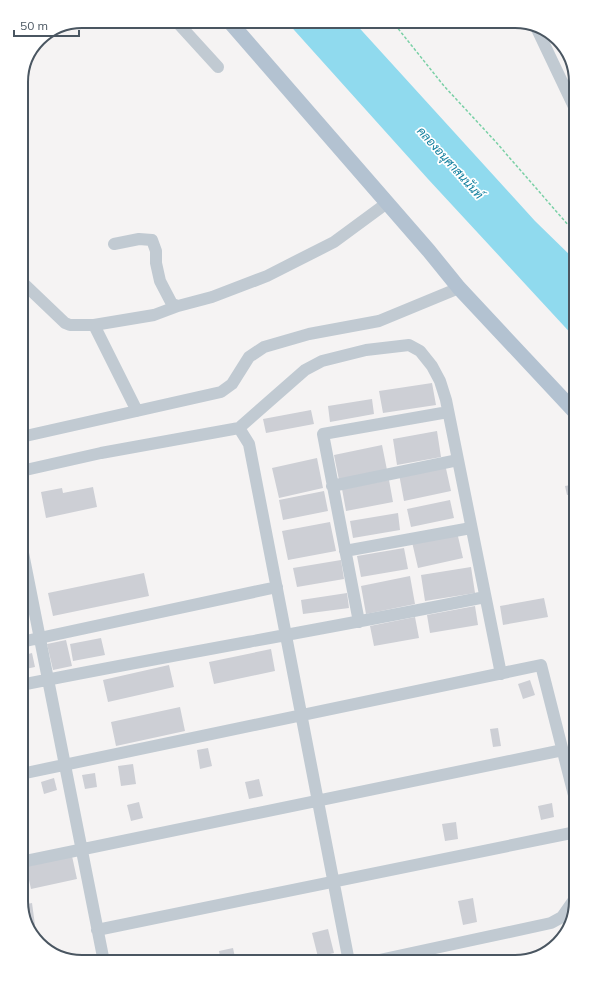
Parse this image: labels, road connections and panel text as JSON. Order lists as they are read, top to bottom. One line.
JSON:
{"water":["คลองอนุศาสนนันท์"],"scale_bar":"50 m"}
